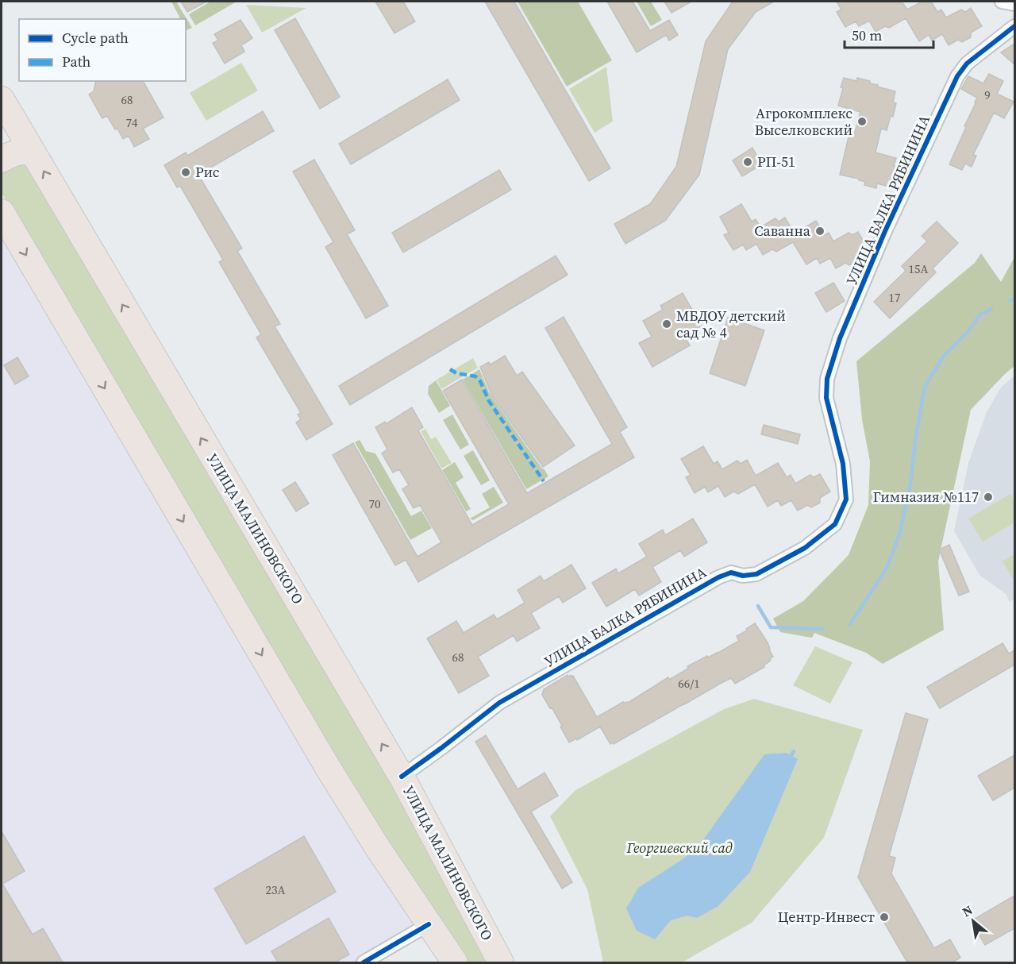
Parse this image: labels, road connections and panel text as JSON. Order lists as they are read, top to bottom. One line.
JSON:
{"streets":{"highway":["УЛИЦА МАЛИНОВСКОГО"],"street":["УЛИЦА БАЛКА РЯБИНИНА"]},"crossings":[["УЛИЦА БАЛКА РЯБИНИНА","УЛИЦА МАЛИНОВСКОГО"]],"parks":["Георгиевский сад"],"places":["Агрокомплекс Выселковский","РП-51","Рис","Саванна","МБДОУ детский сад № 4","Гимназия №117","Центр-Инвест"],"house_numbers":["9","68","74","15А","17","70","68","66/1","23А"],"legend":["Cycle path","Path"],"scale_bar":"50 m","north":"top left"}
